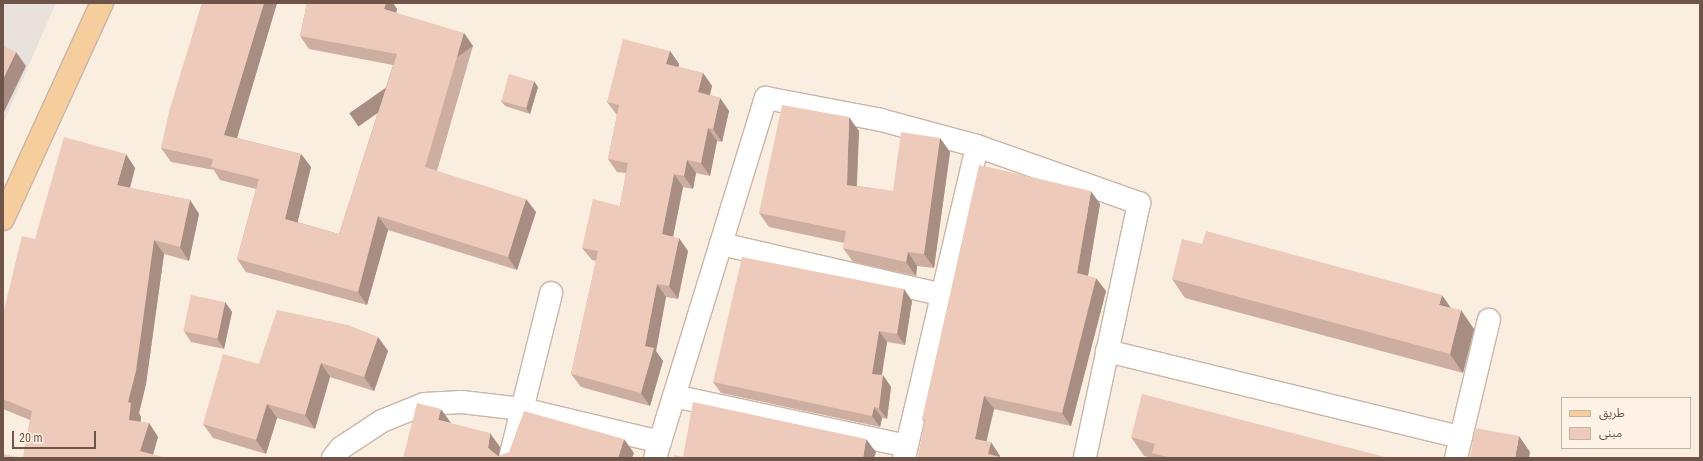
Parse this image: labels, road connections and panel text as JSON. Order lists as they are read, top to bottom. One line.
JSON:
{"legend":["طريق","مبنى"],"scale_bar":"20 m"}
